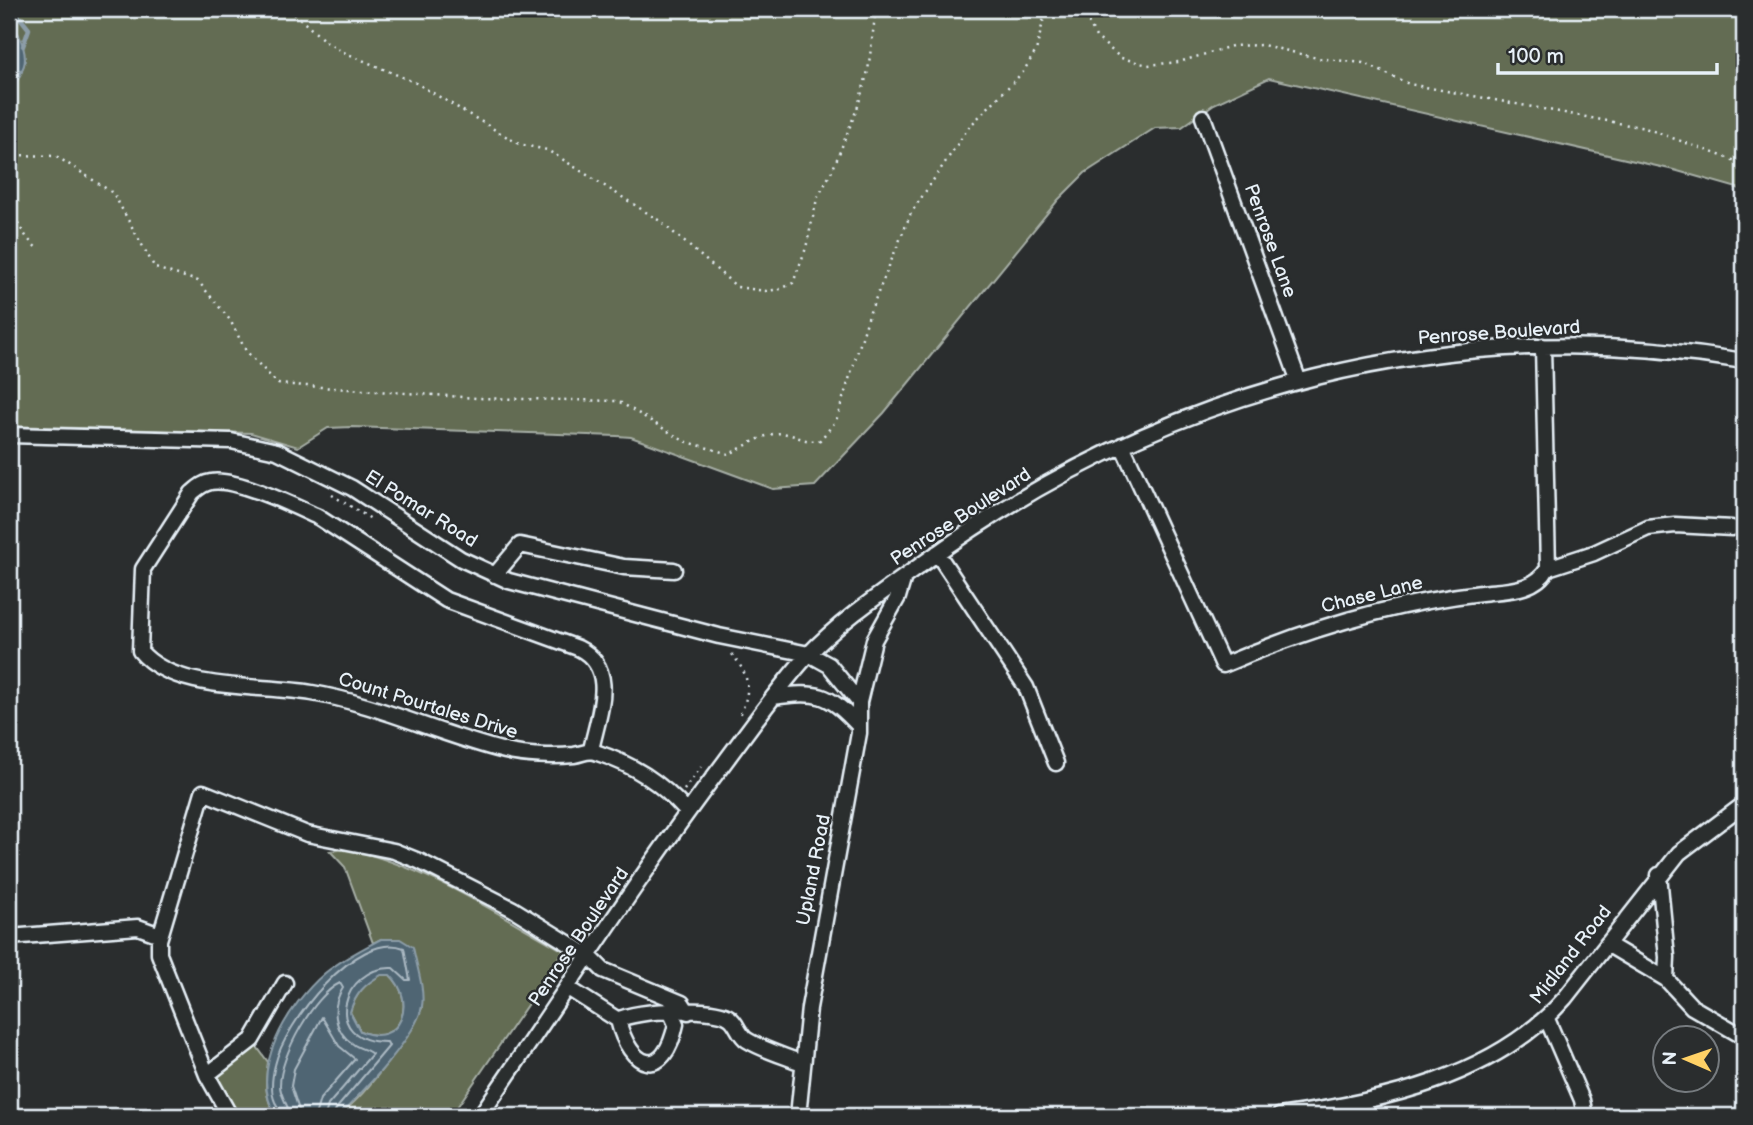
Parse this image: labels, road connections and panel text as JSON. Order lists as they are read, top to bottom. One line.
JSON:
{"streets":{"street":["Penrose Lane","Penrose Boulevard","El Pomar Road","Chase Lane","Count Pourtales Drive","Upland Road","Midland Road"]},"crossings":[["Penrose Lane","Penrose Boulevard"],["Penrose Boulevard","El Pomar Road"],["Penrose Boulevard","Chase Lane"],["Penrose Boulevard","Count Pourtales Drive"],["Penrose Boulevard","Upland Road"]],"scale_bar":"100 m","north":"left"}
